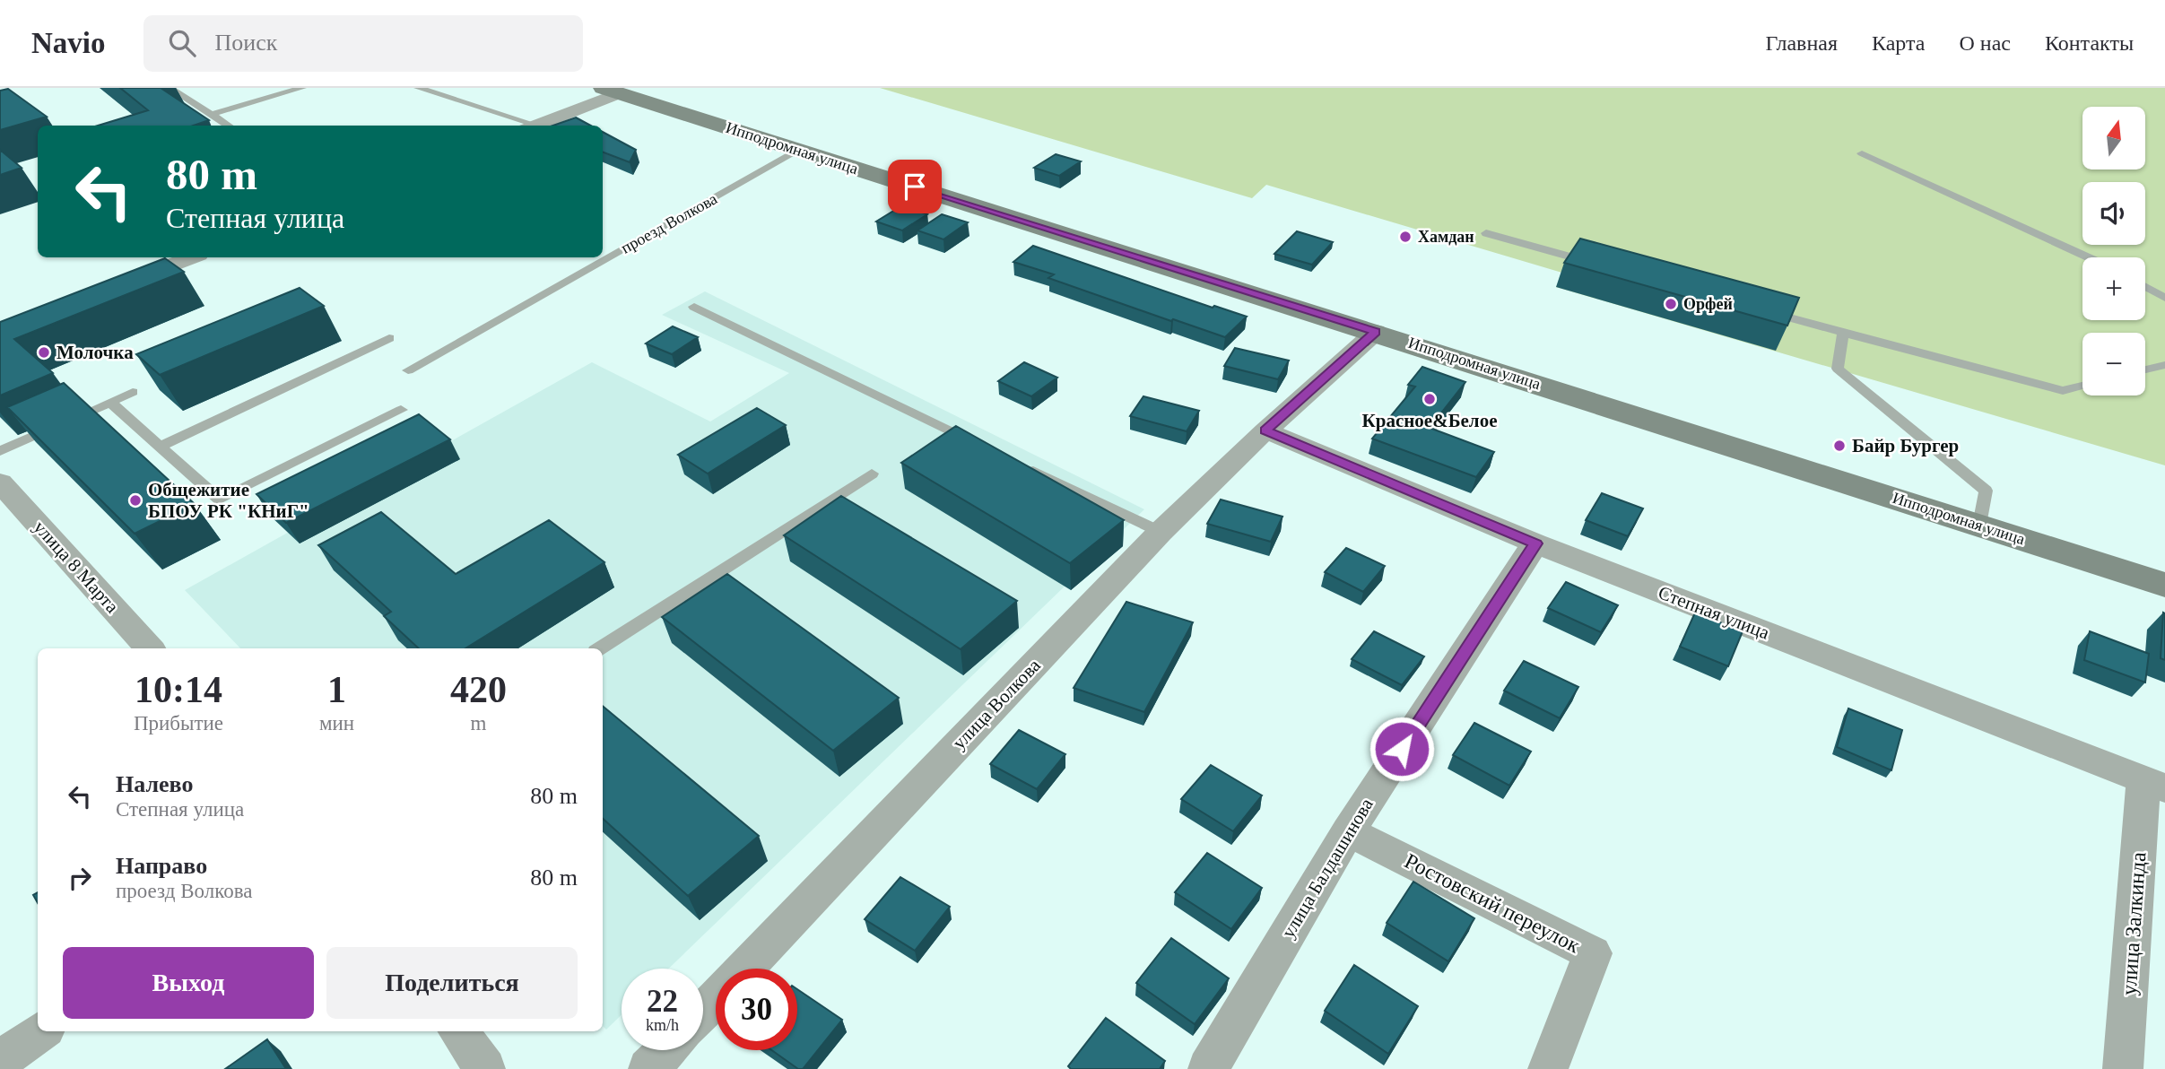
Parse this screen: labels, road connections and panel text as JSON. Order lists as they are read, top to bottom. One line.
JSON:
{"streets":{"main road":["Ипподромная улица"],"street":["улица 8 Марта","Степная улица","улица Волкова","улица Балдашинова","Ростовский переулок","улица Залкинда"],"lane":["проезд Волкова"]},"crossings":[["Ипподромная улица","проезд Волкова"],["Степная улица","улица Волкова"],["Степная улица","улица Балдашинова"],["Степная улица","улица Залкинда"],["улица Балдашинова","Ростовский переулок"]],"places":["Хамдан","Орфей","Молочка","Красное&Белое","Байр Бургер","Общежитие БПОУ РК \"КНиГ\""],"north":"top","page":{"header":"Navio","search":"Поиск","nav":["Главная","Карта","О нас","Контакты"],"map_buttons":["+","−"],"turn":["80 m","Степная улица"],"eta":["10:14","Прибытие","1","мин","420","m"],"list":[{"name":"Налево","note":"Степная улица","value":"80 m"},{"name":"Направо","note":"проезд Волкова","value":"80 m"}],"buttons":["Выход","Поделиться"],"speed":"22 km/h","limit":"30"}}
